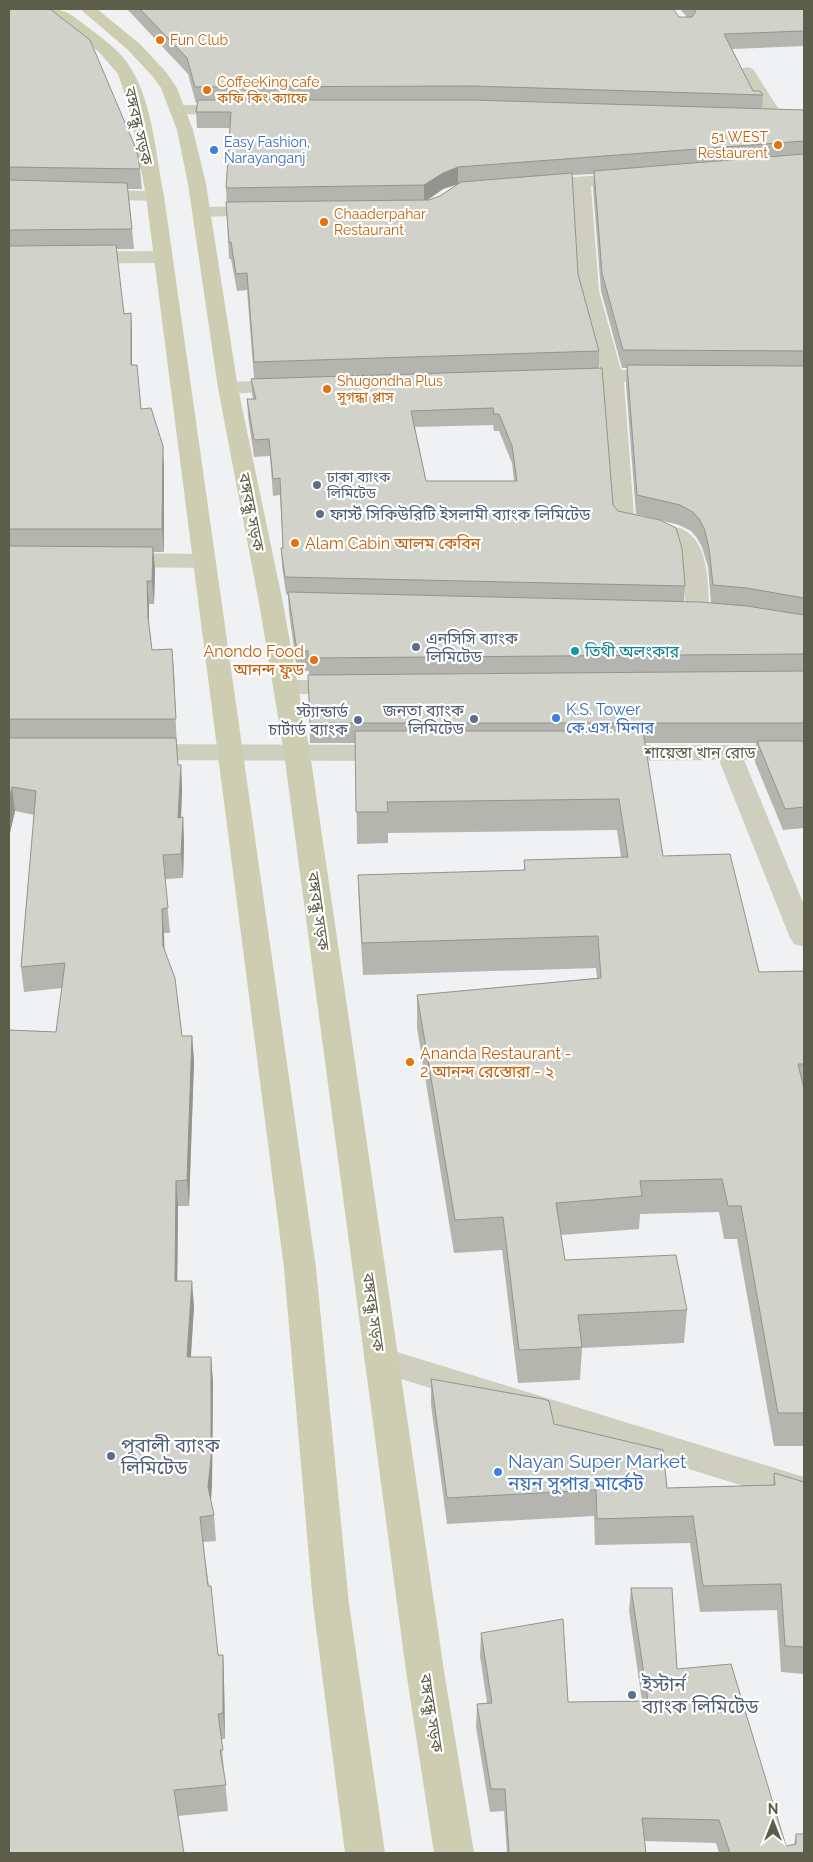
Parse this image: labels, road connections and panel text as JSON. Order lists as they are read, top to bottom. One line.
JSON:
{"streets":{"main road":["বঙ্গবন্ধু সড়ক"],"street":["শায়েস্তা খান রোড"]},"places":["Fun Club","CoffeeKing cafe কফি কিং ক্যাফে","51 WEST Restaurent","Easy Fashion, Narayanganj","Chaaderpahar Restaurant","Shugondha Plus সুগন্ধা প্লাস","ঢাকা ব্যাংক লিমিটেড","ফার্স্ট সিকিউরিটি ইসলামী ব্যাংক লিমিটেড","Alam Cabin আলম কেবিন","এনসিসি ব্যাংক লিমিটেড","তিথী অলংকার","Anondo Food আনন্দ ফুড","K.S. Tower কে.এস. মিনার","জনতা ব্যাংক লিমিটেড","স্ট্যান্ডার্ড চার্টার্ড ব্যাংক","Ananda Restaurant - 2 আনন্দ রেস্তোরা - ২","পূবালী ব্যাংক লিমিটেড","Nayan Super Market নয়ন সুপার মার্কেট","ইস্টার্ন ব্যাংক লিমিটেড"],"north":"top"}
